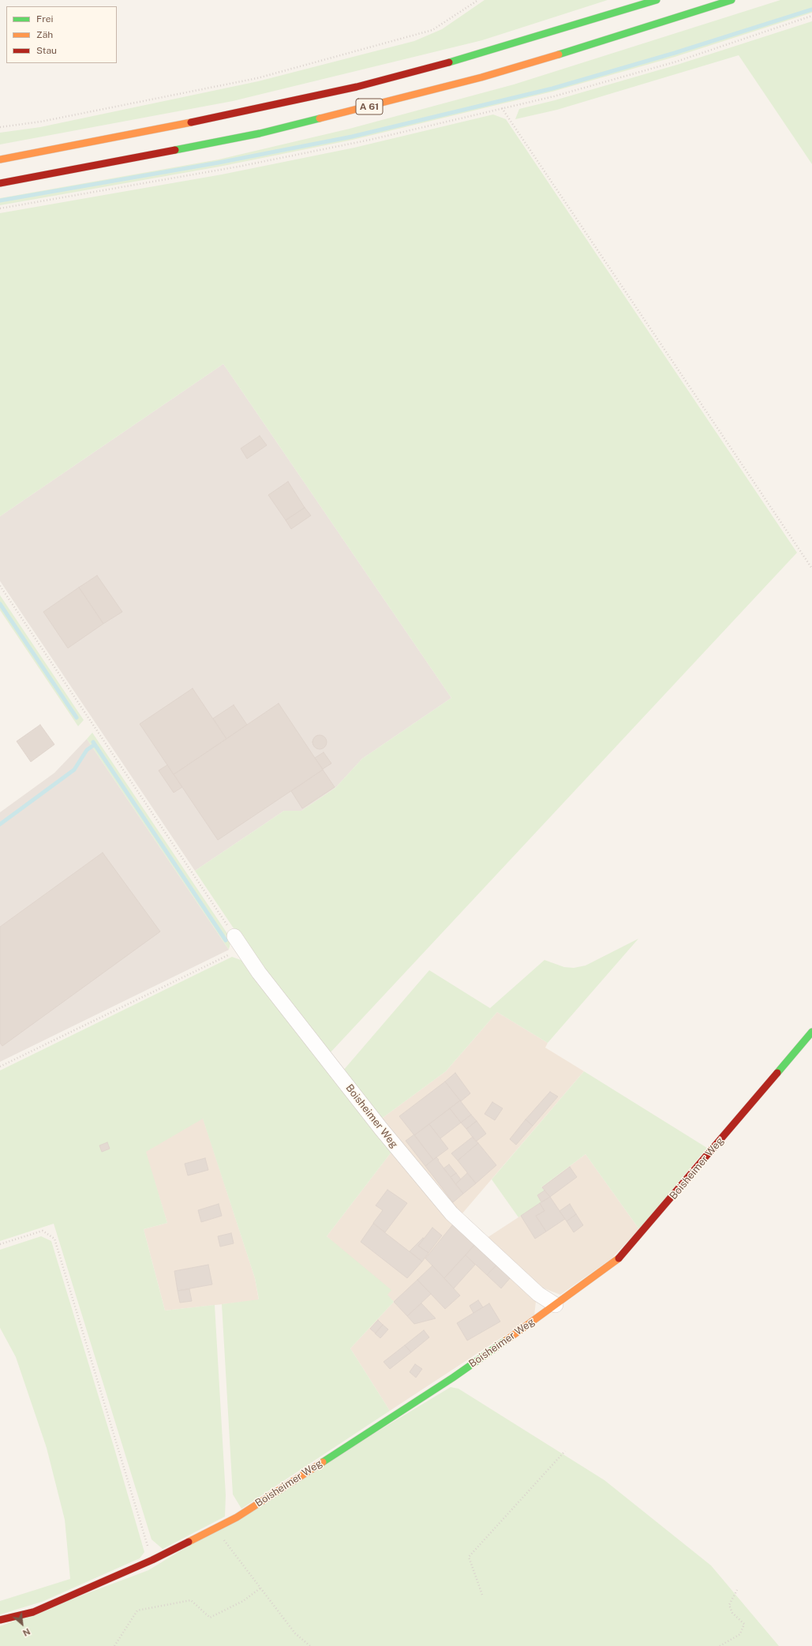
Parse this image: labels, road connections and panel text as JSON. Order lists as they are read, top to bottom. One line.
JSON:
{"streets":{"main road":["A 61","Boisheimer Weg"]},"legend":["Frei","Zäh","Stau"],"north":"bottom right"}
